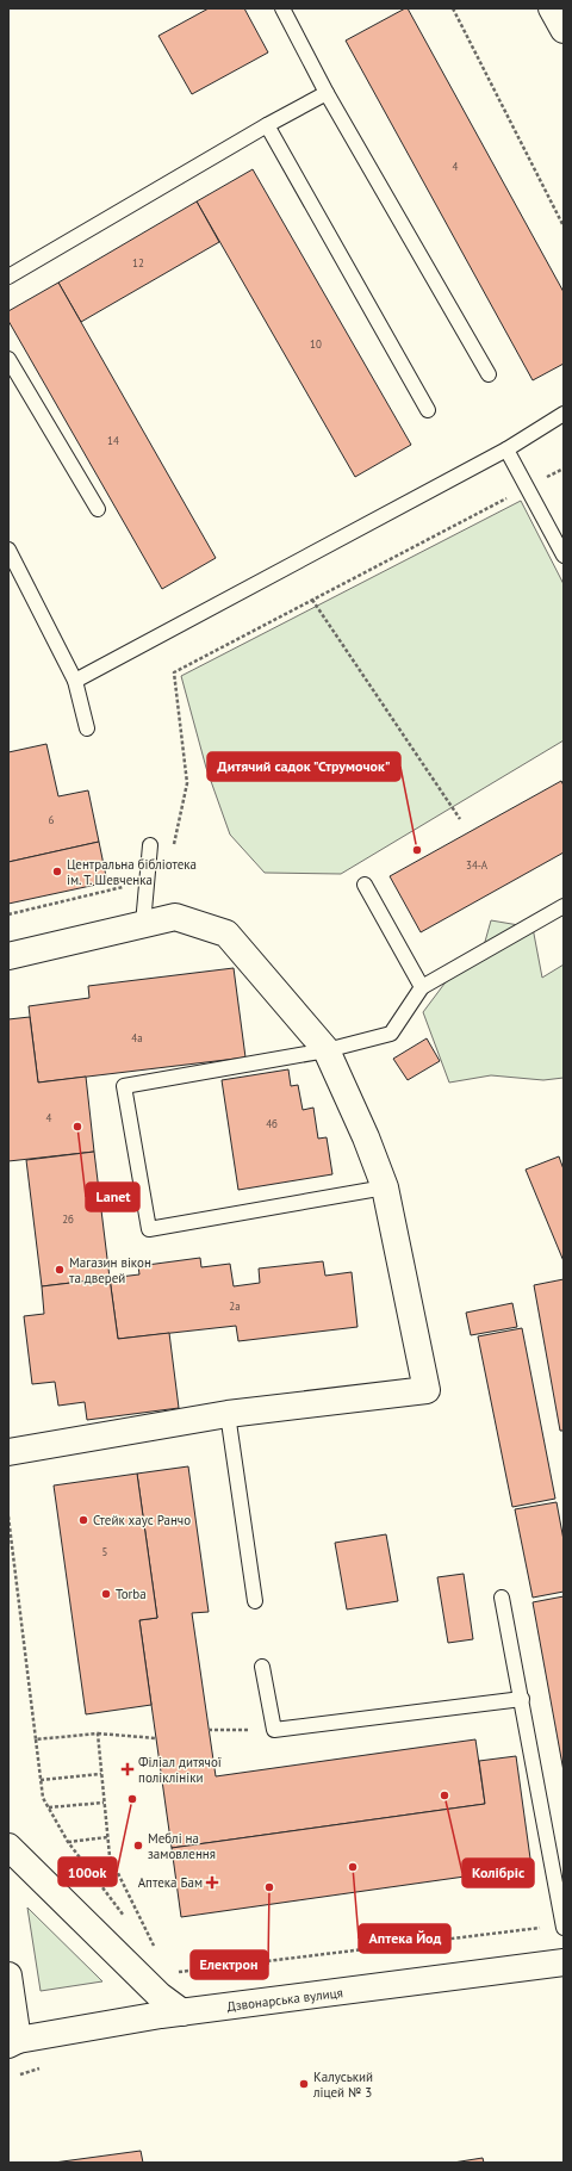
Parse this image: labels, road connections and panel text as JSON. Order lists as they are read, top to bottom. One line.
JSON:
{"streets":{"street":["Дзвонарська вулиця"]},"places":{"other":["Дитячий садок \"Струмочок\"","Центральна бібліотека ім. Т. Шевченка","Lanet","Магазин вікон та дверей","Стейк хаус Ранчо","Torba","Колібріс","100ok","Меблі на замовлення","Аптека Йод","Електрон","Калуський ліцей № 3"],"health":["Філіал дитячої поліклініки","Аптека Бам"]},"house_numbers":["4","12","10","14","6","34-А","4а","4","4б","2б","2а","5"]}
